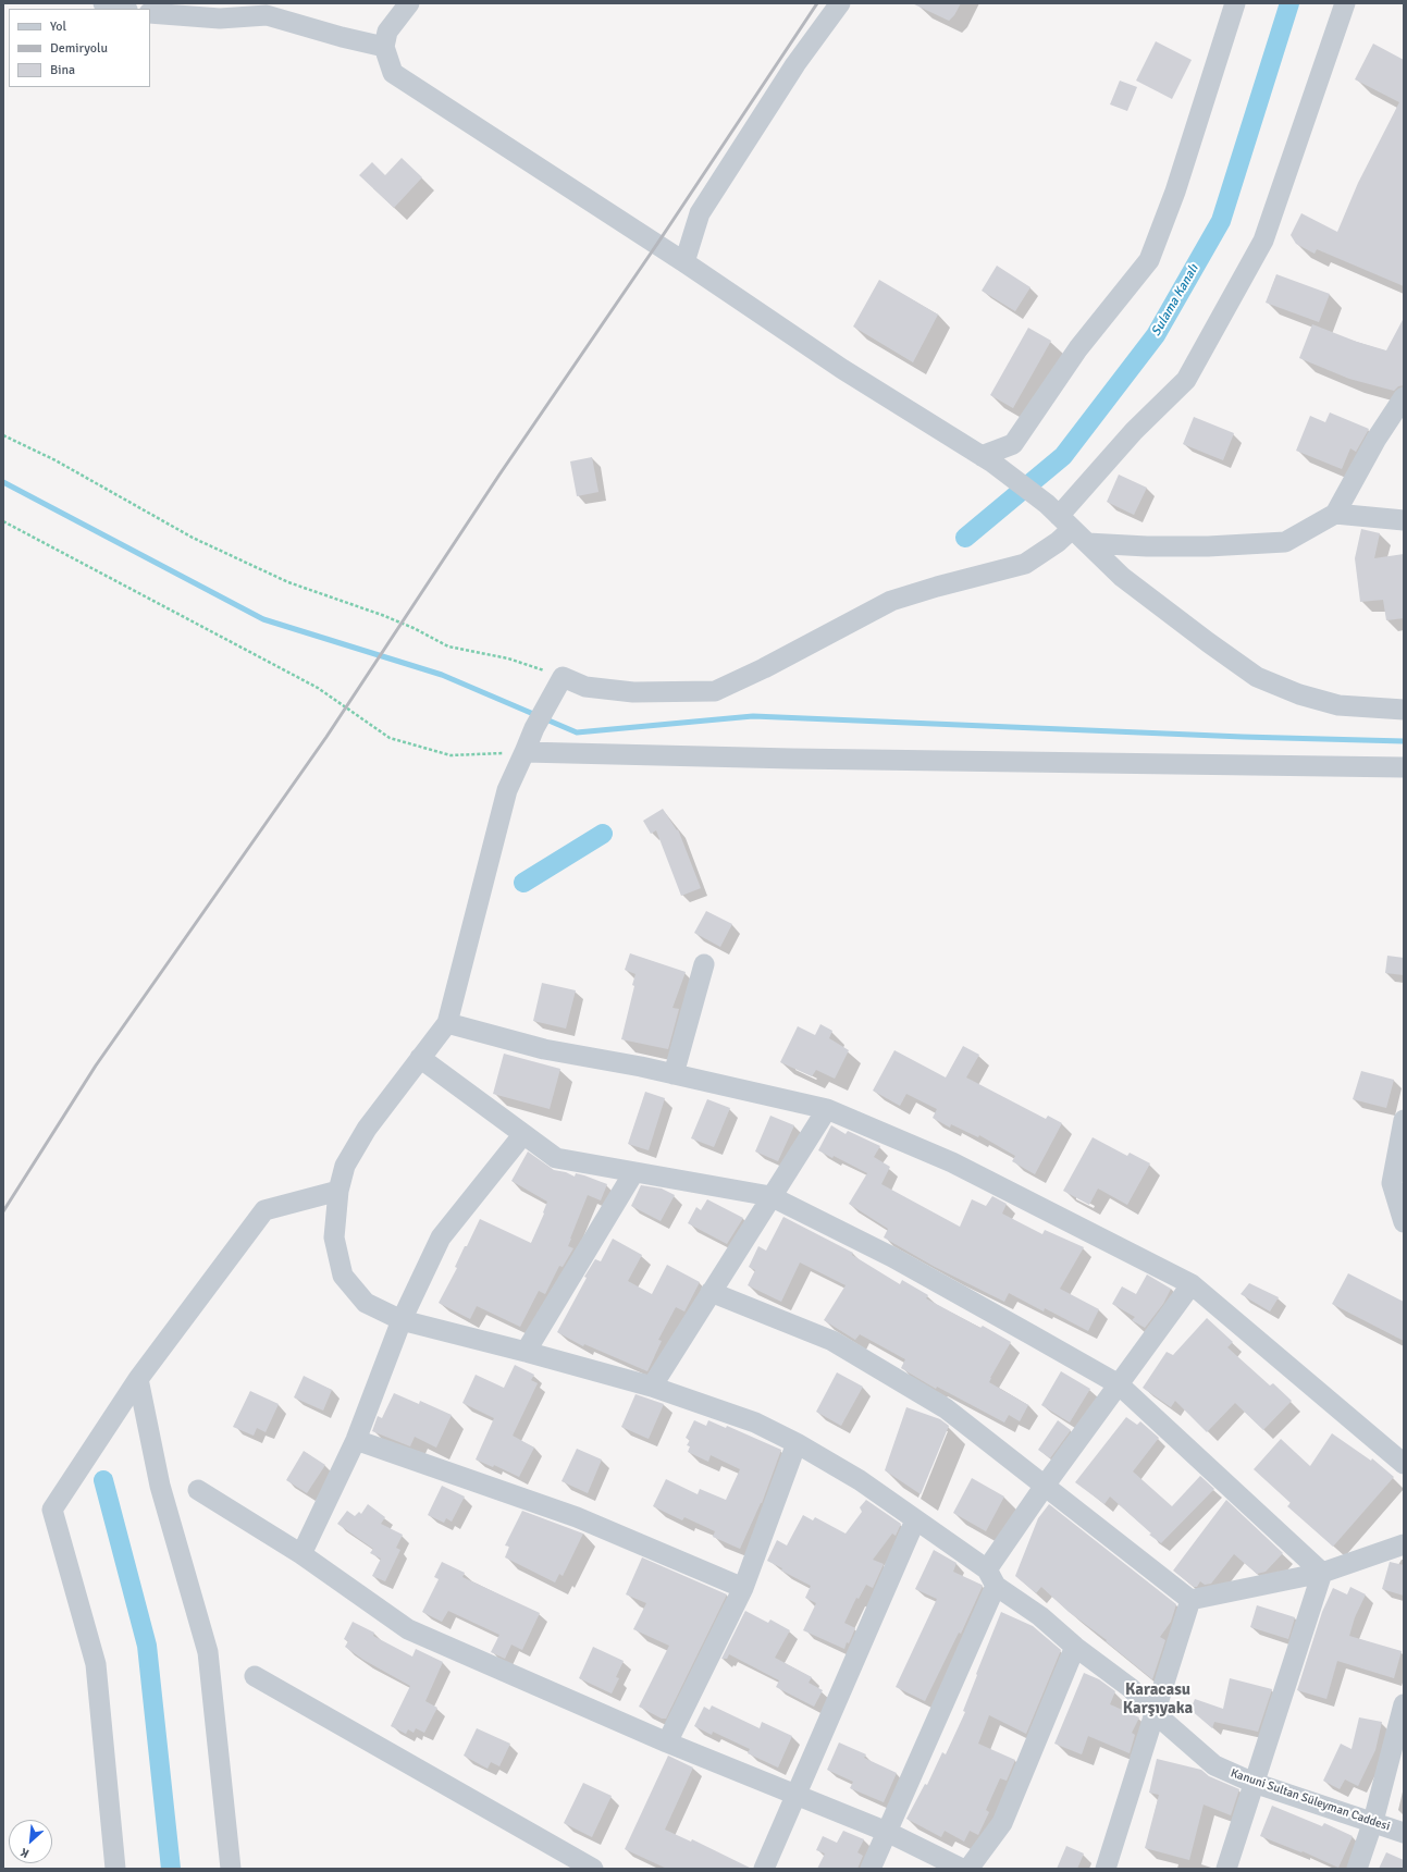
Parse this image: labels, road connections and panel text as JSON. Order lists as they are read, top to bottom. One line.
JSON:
{"streets":{"street":["Kanuni Sultan Süleyman Caddesi"]},"districts":["Karacasu Karşıyaka"],"water":["Sulama Kanalı"],"legend":["Yol","Demiryolu","Bina"],"north":"bottom left"}
